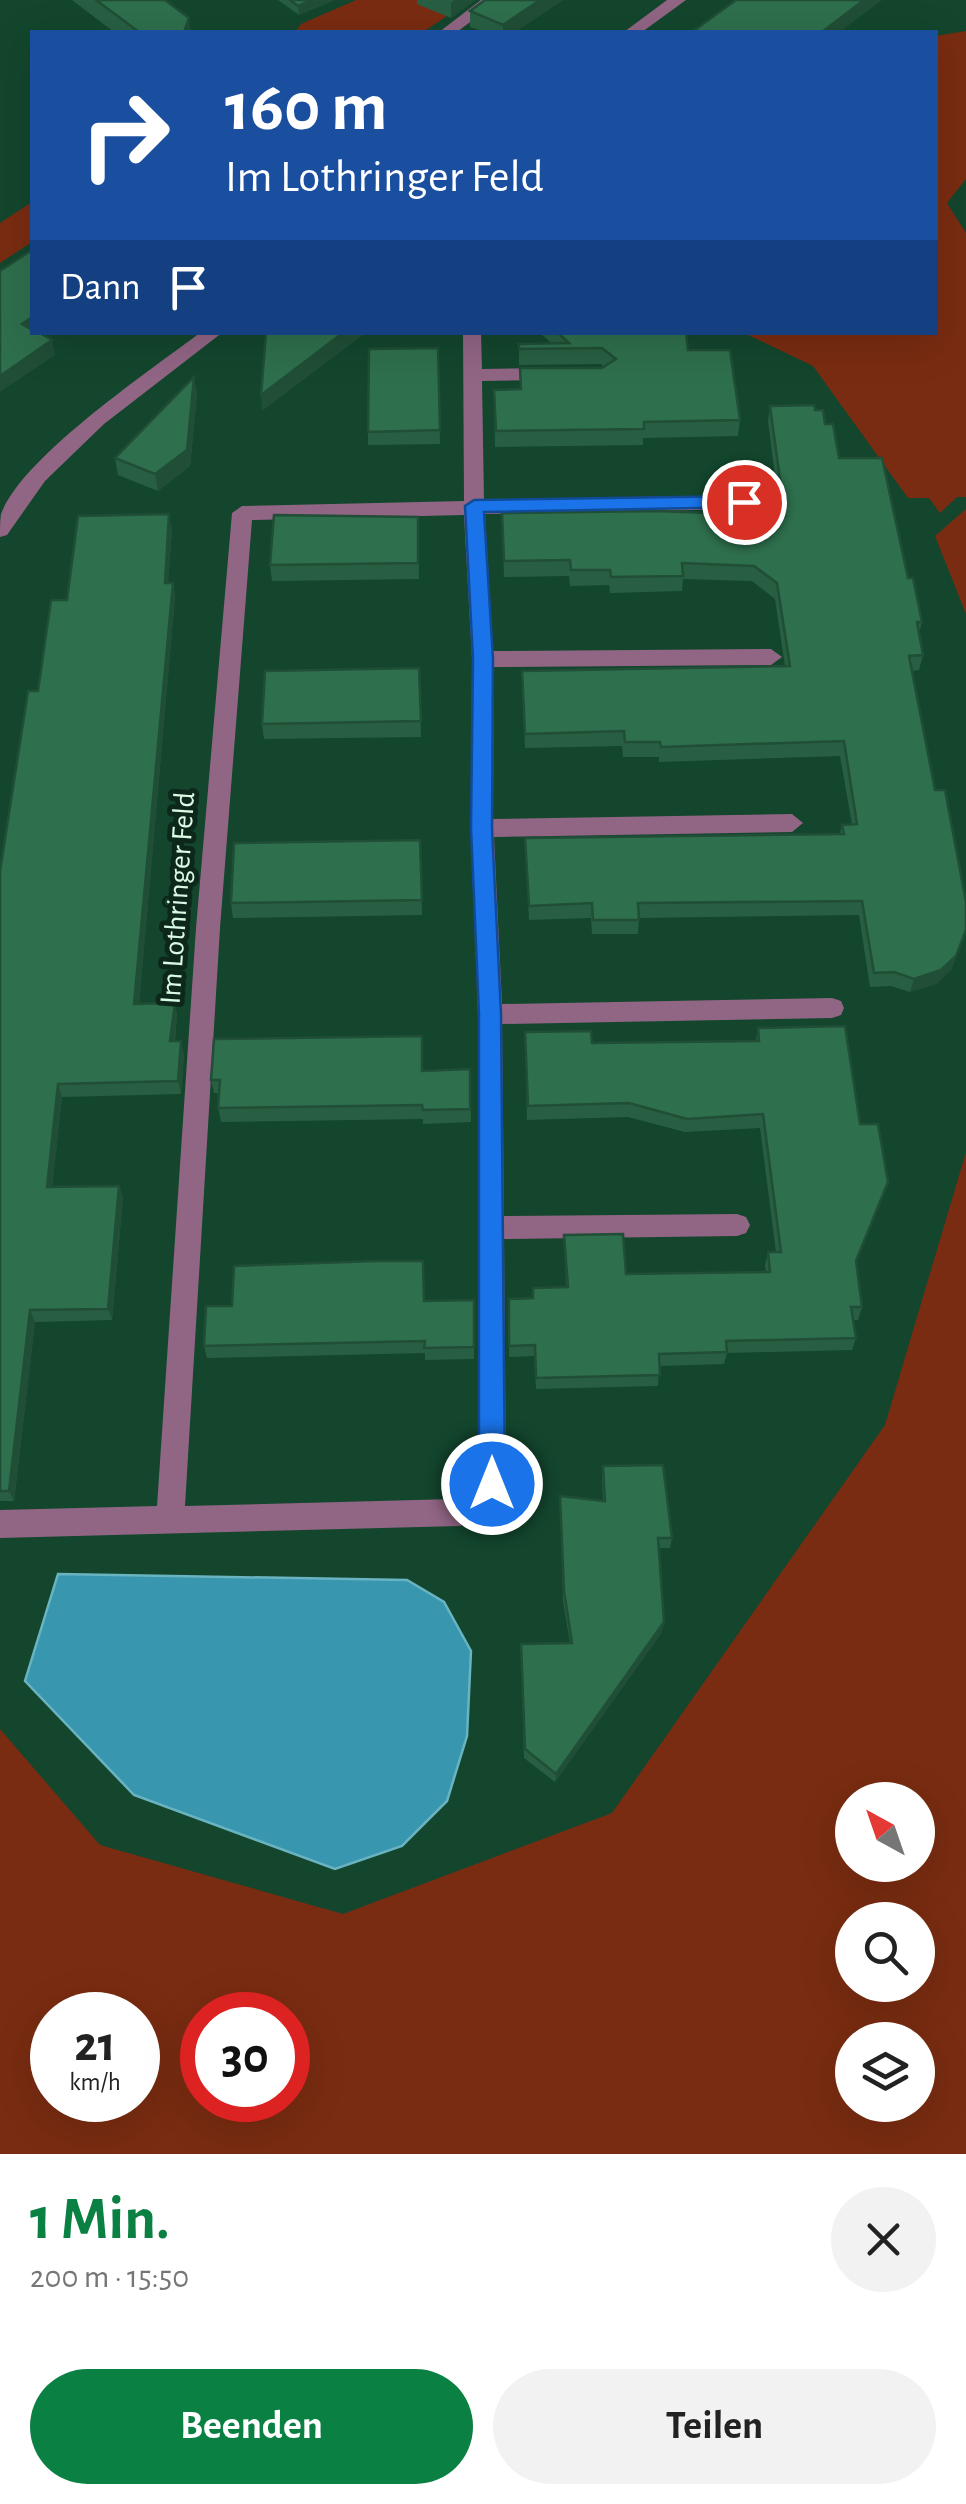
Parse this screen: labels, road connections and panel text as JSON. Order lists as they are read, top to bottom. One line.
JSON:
{"streets":{"street":["Im Lothringer Feld"]},"north":"top left","page":{"turn":["160 m","Im Lothringer Feld"],"then":"Dann","speed":"21 km/h","limit":"30","heading":["1 Min.","200 m · 15:50"],"buttons":["Beenden","Teilen"]}}
